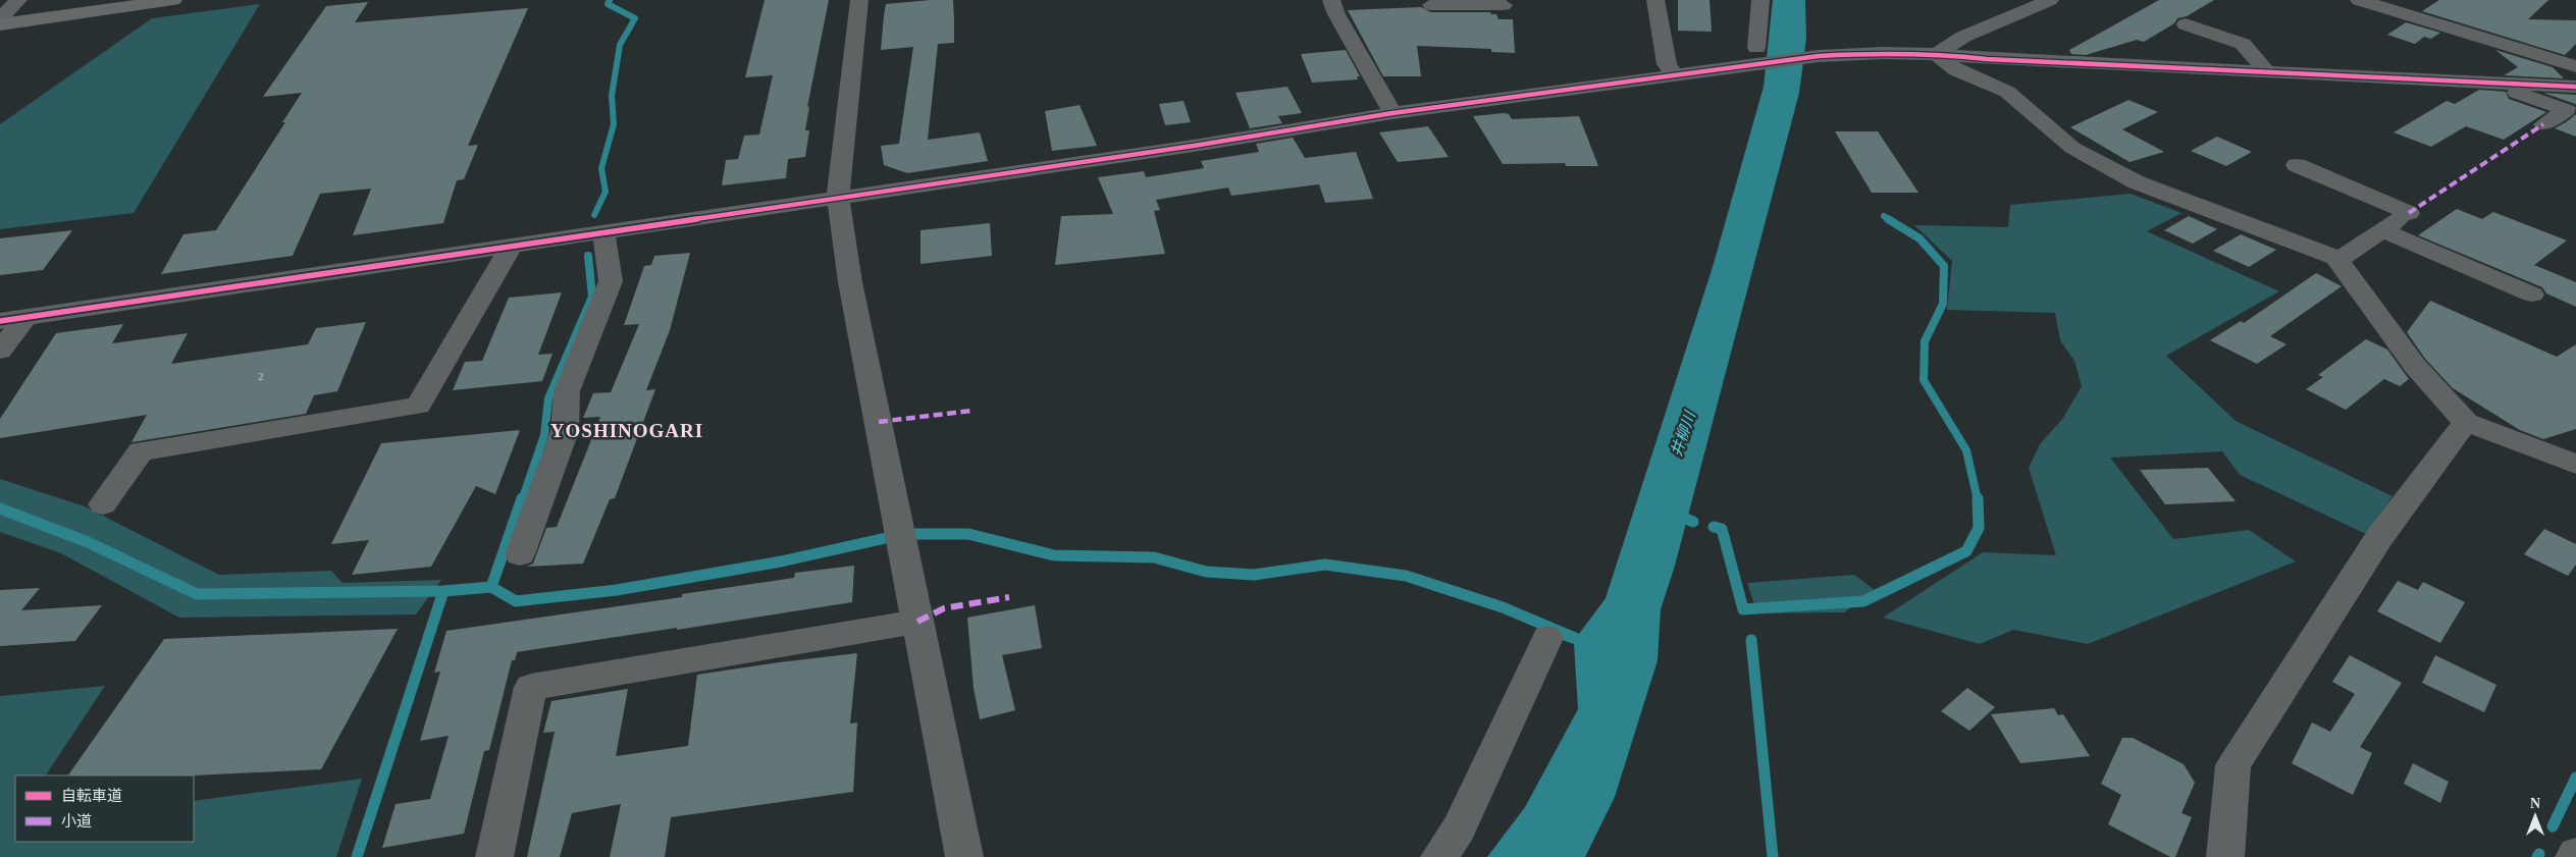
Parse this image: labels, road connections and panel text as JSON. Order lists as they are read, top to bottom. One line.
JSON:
{"districts":["YOSHINOGARI"],"water":["井柳川"],"house_numbers":["2"],"legend":["自転車道","小道"],"north":"top"}
